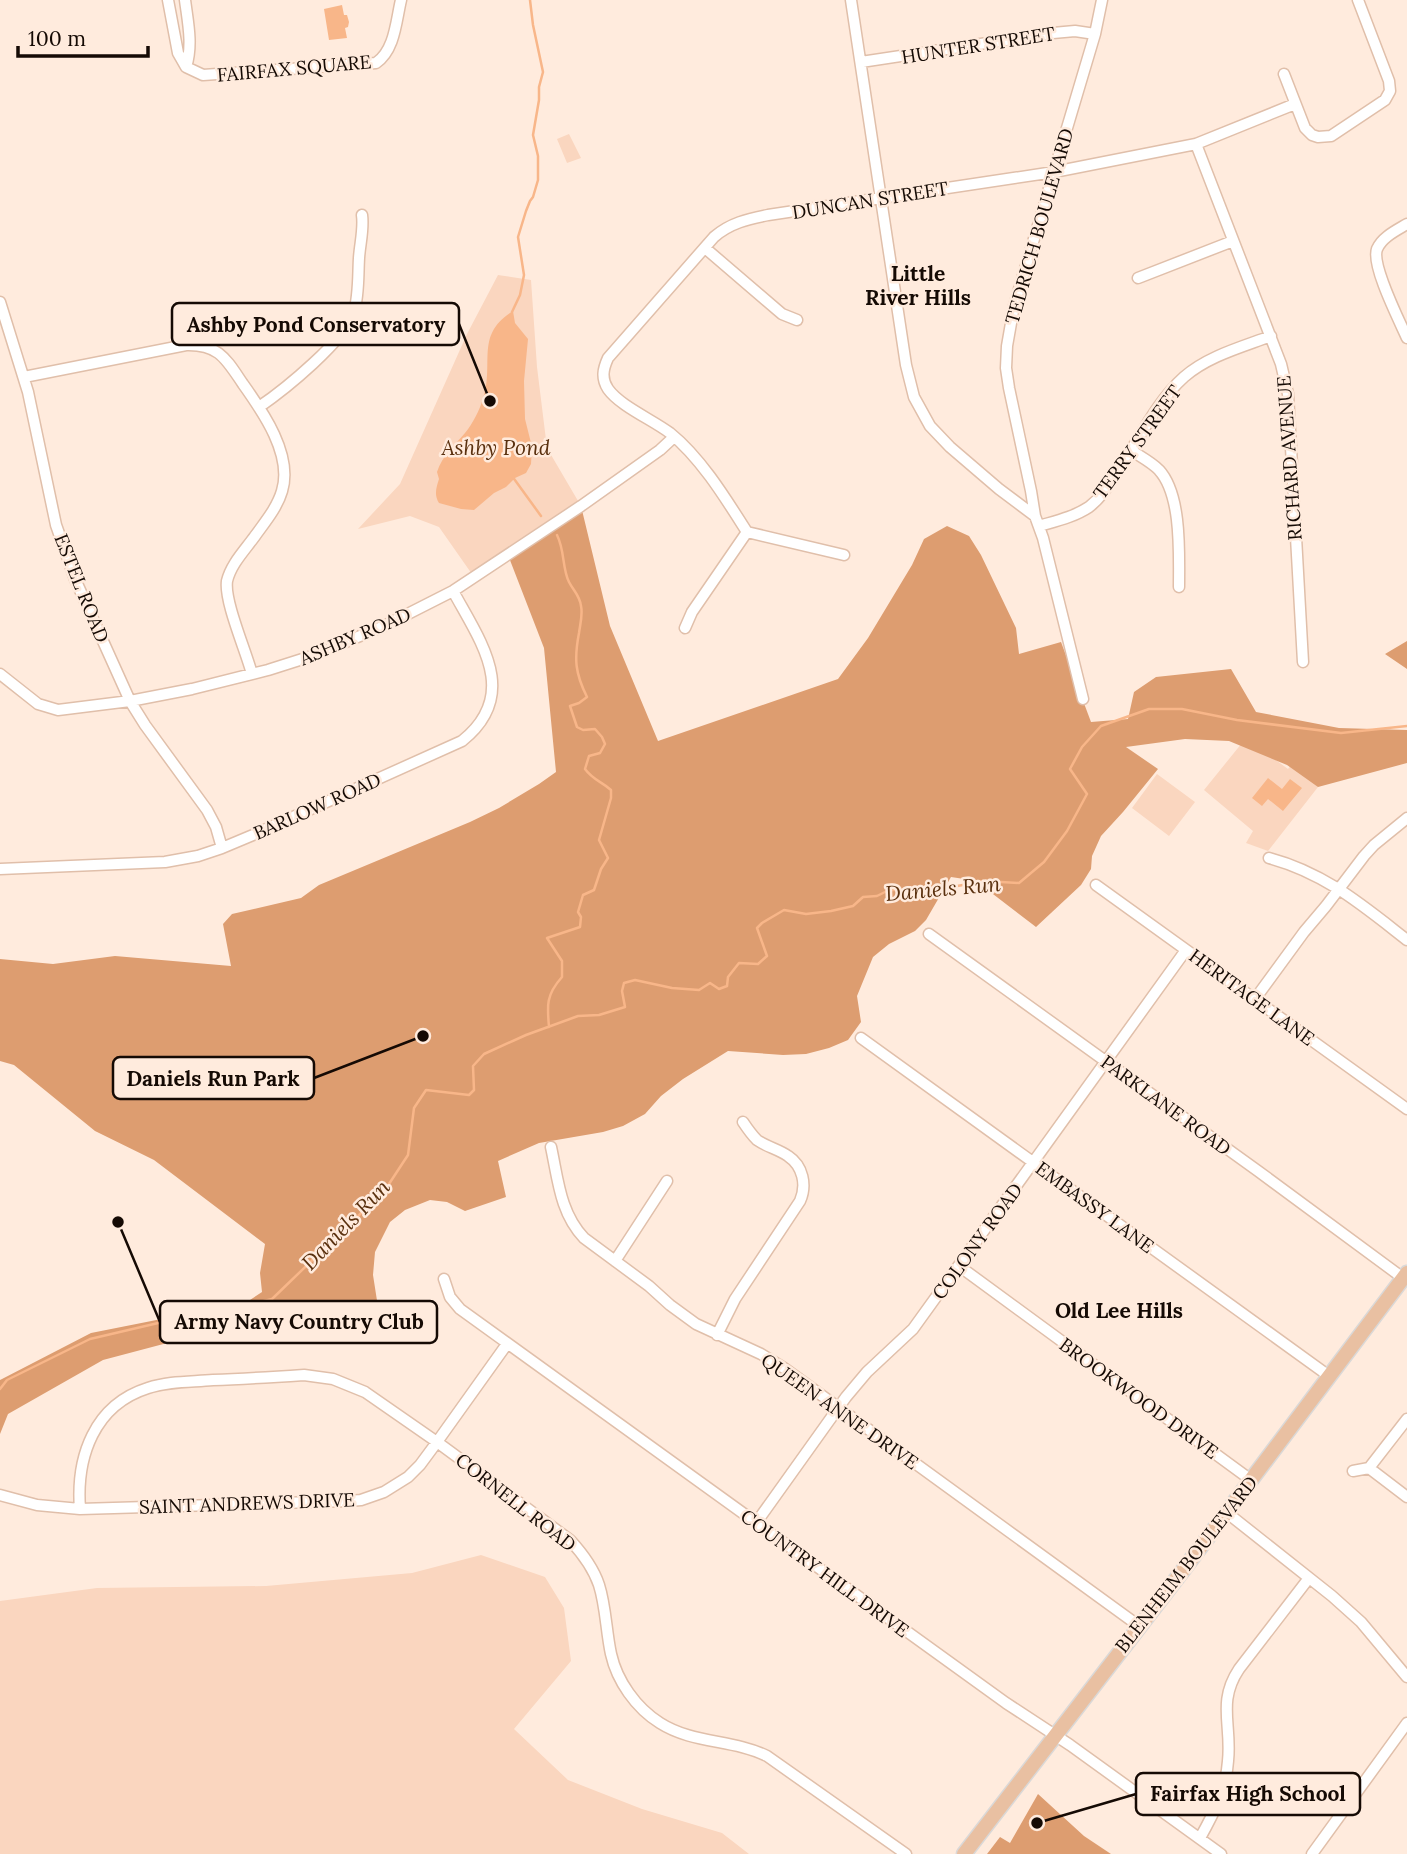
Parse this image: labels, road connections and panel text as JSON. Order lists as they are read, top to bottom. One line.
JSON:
{"streets":{"main road":["BLENHEIM BOULEVARD"],"street":["HUNTER STREET","FAIRFAX SQUARE","DUNCAN STREET","TEDRICH BOULEVARD","TERRY STREET","RICHARD AVENUE","ESTEL ROAD","ASHBY ROAD","BARLOW ROAD","HERITAGE LANE","PARKLANE ROAD","EMBASSY LANE","COLONY ROAD","BROOKWOOD DRIVE","QUEEN ANNE DRIVE","CORNELL ROAD","SAINT ANDREWS DRIVE","COUNTRY HILL DRIVE"]},"crossings":[["HUNTER STREET","TEDRICH BOULEVARD"],["DUNCAN STREET","TEDRICH BOULEVARD"],["DUNCAN STREET","RICHARD AVENUE"],["DUNCAN STREET","ASHBY ROAD"],["TEDRICH BOULEVARD","TERRY STREET"],["TERRY STREET","RICHARD AVENUE"],["ESTEL ROAD","ASHBY ROAD"],["ESTEL ROAD","BARLOW ROAD"],["ASHBY ROAD","BARLOW ROAD"],["HERITAGE LANE","COLONY ROAD"],["PARKLANE ROAD","COLONY ROAD"],["PARKLANE ROAD","BLENHEIM BOULEVARD"],["EMBASSY LANE","COLONY ROAD"],["EMBASSY LANE","BLENHEIM BOULEVARD"],["COLONY ROAD","BROOKWOOD DRIVE"],["COLONY ROAD","QUEEN ANNE DRIVE"],["COLONY ROAD","COUNTRY HILL DRIVE"],["BROOKWOOD DRIVE","BLENHEIM BOULEVARD"],["QUEEN ANNE DRIVE","BLENHEIM BOULEVARD"],["CORNELL ROAD","SAINT ANDREWS DRIVE"],["SAINT ANDREWS DRIVE","COUNTRY HILL DRIVE"],["BLENHEIM BOULEVARD","COUNTRY HILL DRIVE"]],"districts":["Little River Hills","Old Lee Hills"],"water":["Ashby Pond","Daniels Run"],"places":["Ashby Pond Conservatory","Daniels Run Park","Army Navy Country Club","Fairfax High School"],"scale_bar":"100 m"}
